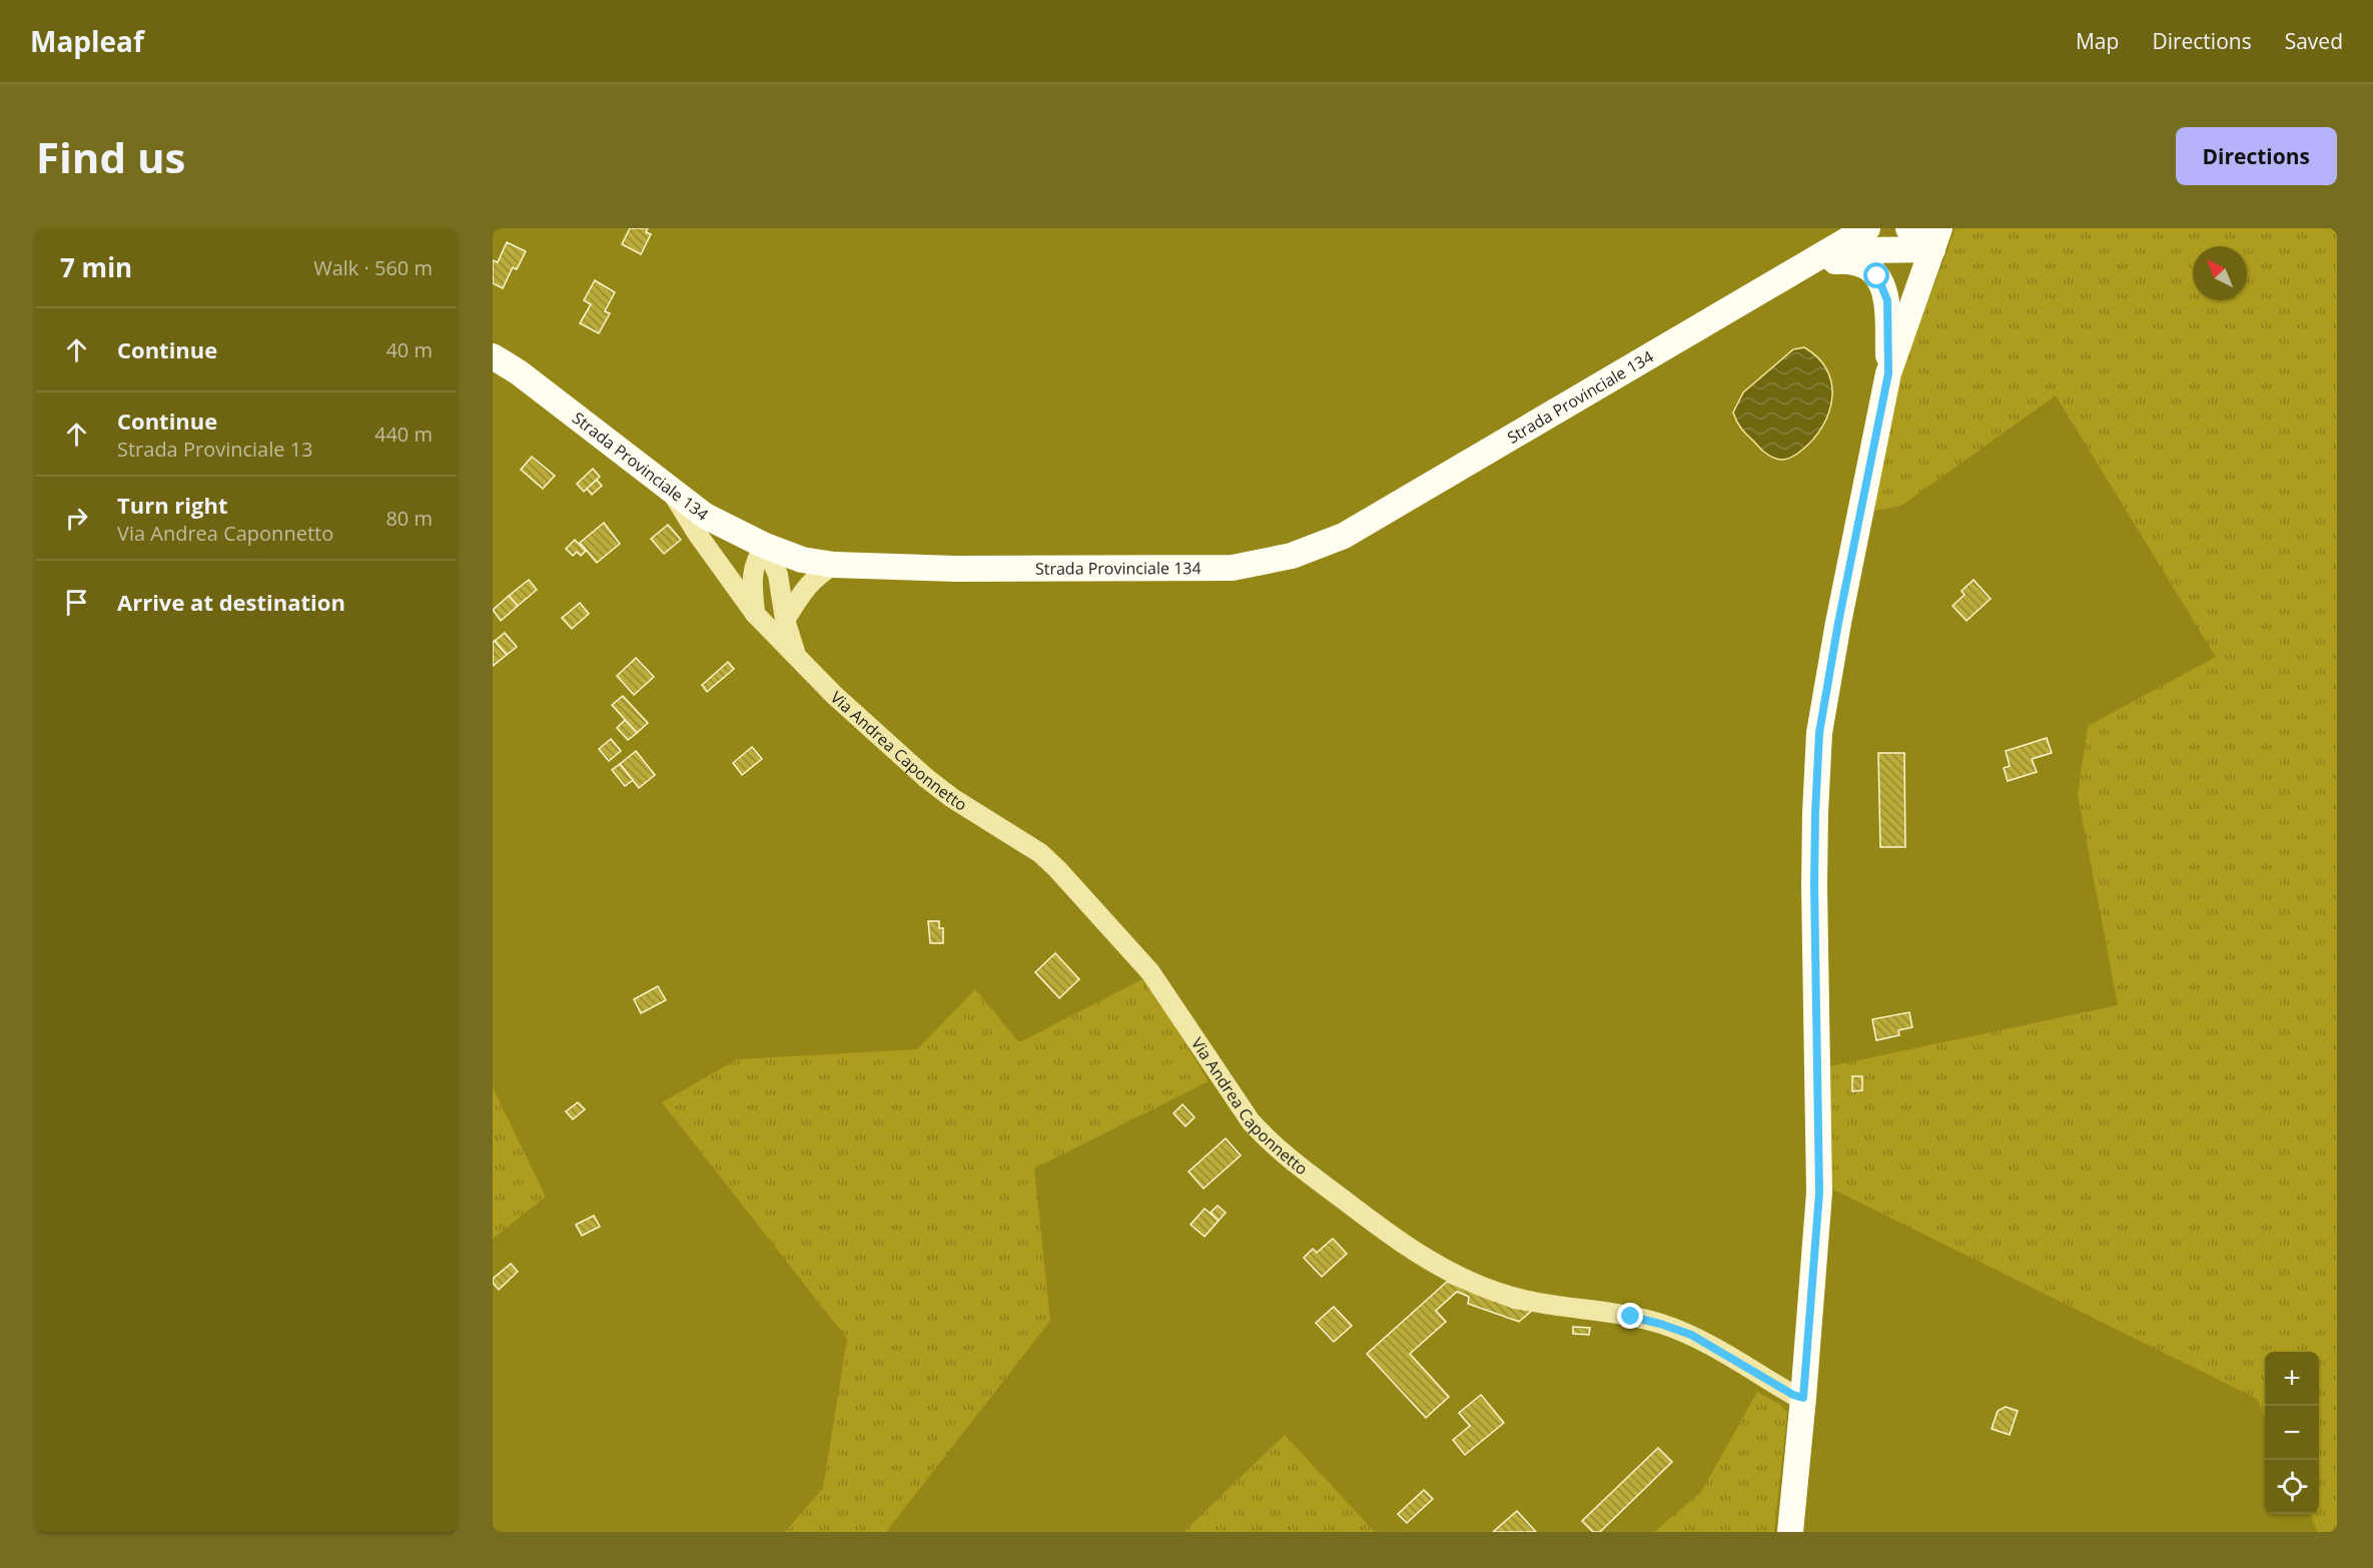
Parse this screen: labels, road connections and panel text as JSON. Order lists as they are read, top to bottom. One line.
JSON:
{"streets":{"main road":["Strada Provinciale 134"],"street":["Via Andrea Caponnetto"]},"crossings":[["Strada Provinciale 134","Via Andrea Caponnetto"]],"north":"top left","page":{"header":"Mapleaf","nav":["Map","Directions","Saved"],"buttons":"Directions","title":"Find us","heading":["7 min","Walk · 560 m"],"list":[["Continue","40 m"],["Continue","Strada Provinciale 13","440 m"],["Turn right","Via Andrea Caponnetto","80 m"],"Arrive at destination"],"map_buttons":["+","−"]}}
